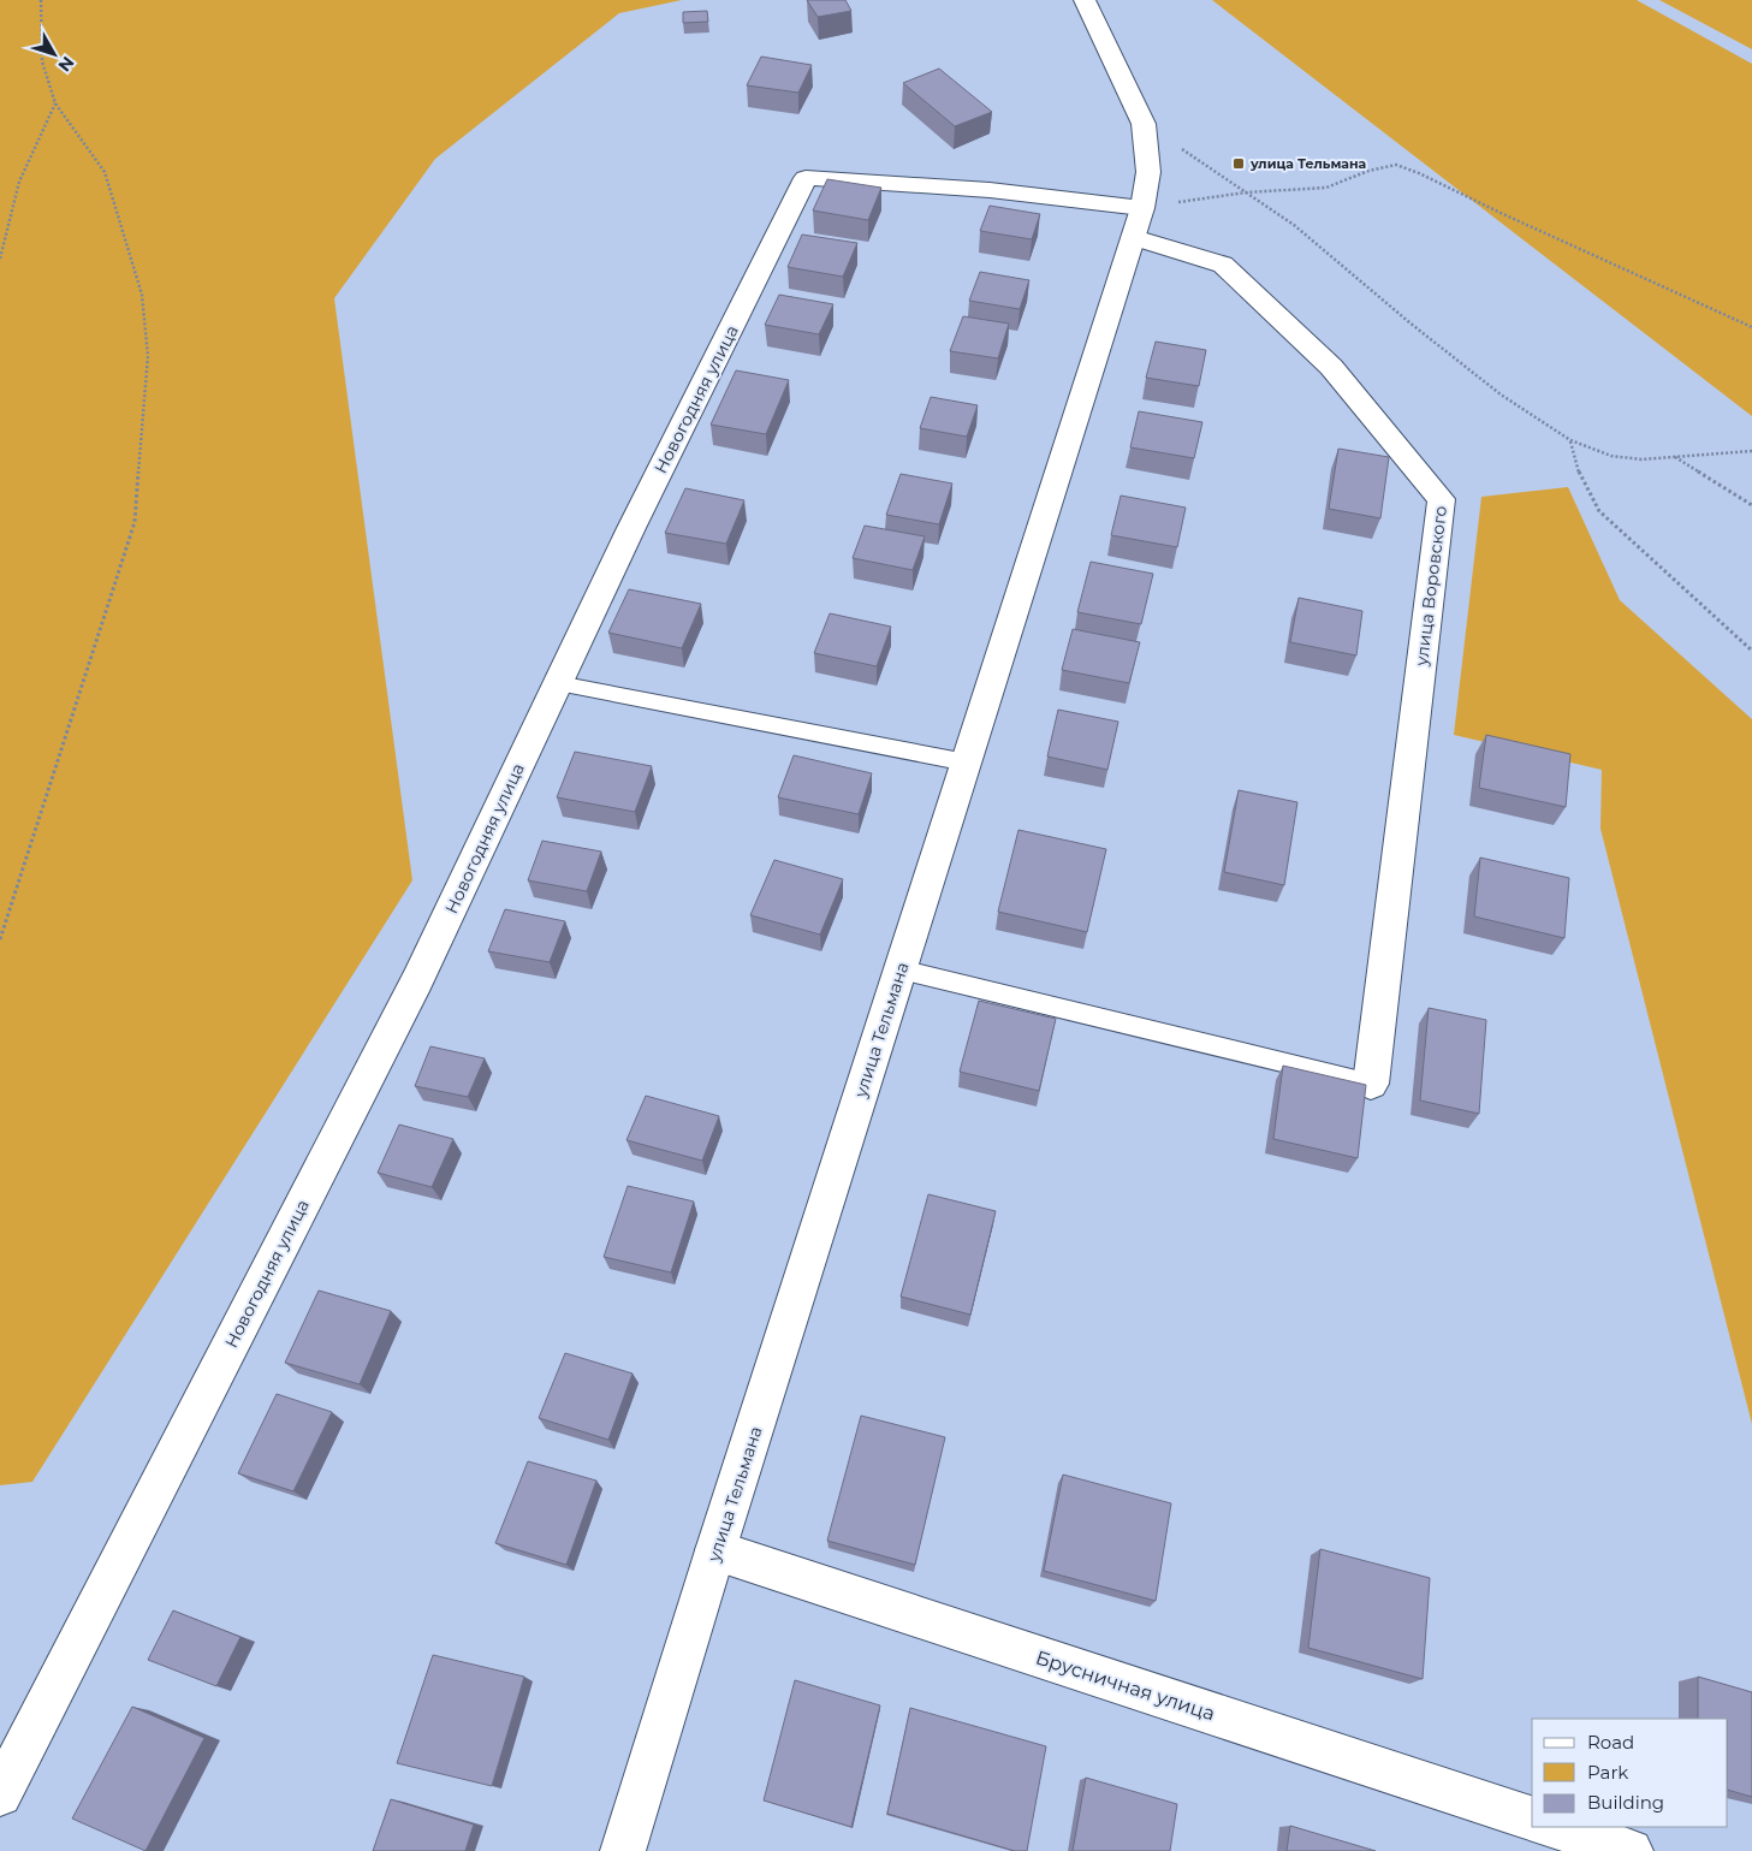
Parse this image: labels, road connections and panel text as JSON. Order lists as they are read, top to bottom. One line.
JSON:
{"streets":{"street":["Новогодняя улица","улица Воровского","улица Тельмана","Брусничная улица"]},"crossings":[["Новогодняя улица","улица Воровского"],["Новогодняя улица","улица Тельмана"],["улица Воровского","улица Тельмана"],["улица Тельмана","Брусничная улица"]],"places":{"transit":["улица Тельмана"]},"legend":["Road","Park","Building"],"north":"bottom right"}
